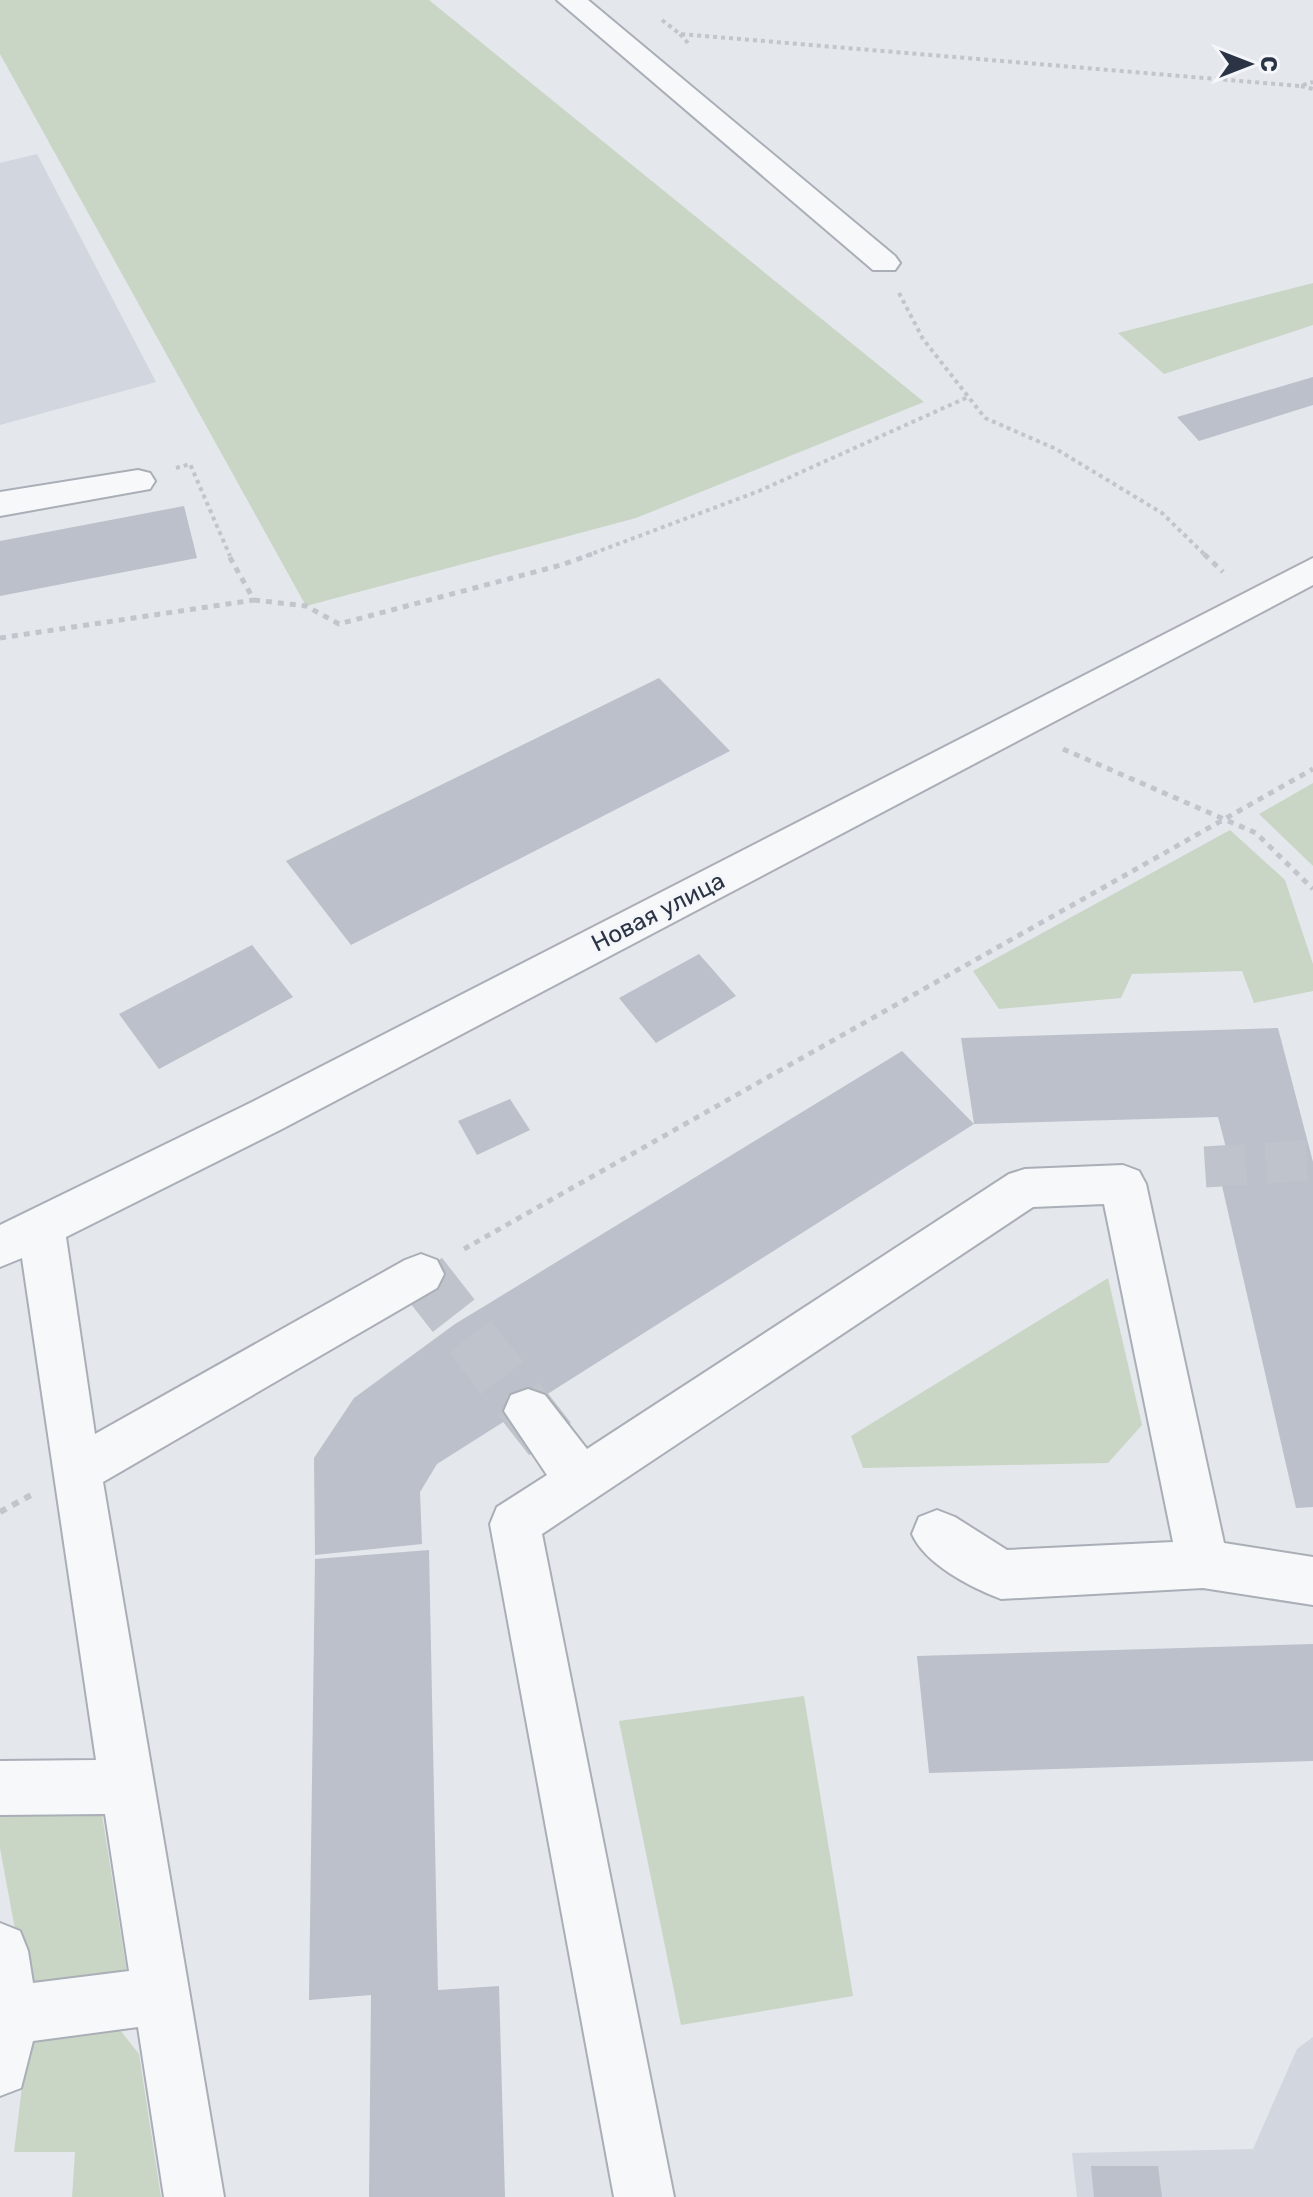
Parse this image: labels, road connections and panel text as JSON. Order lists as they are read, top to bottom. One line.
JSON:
{"streets":{"street":["Новая улица"]},"north":"right"}
